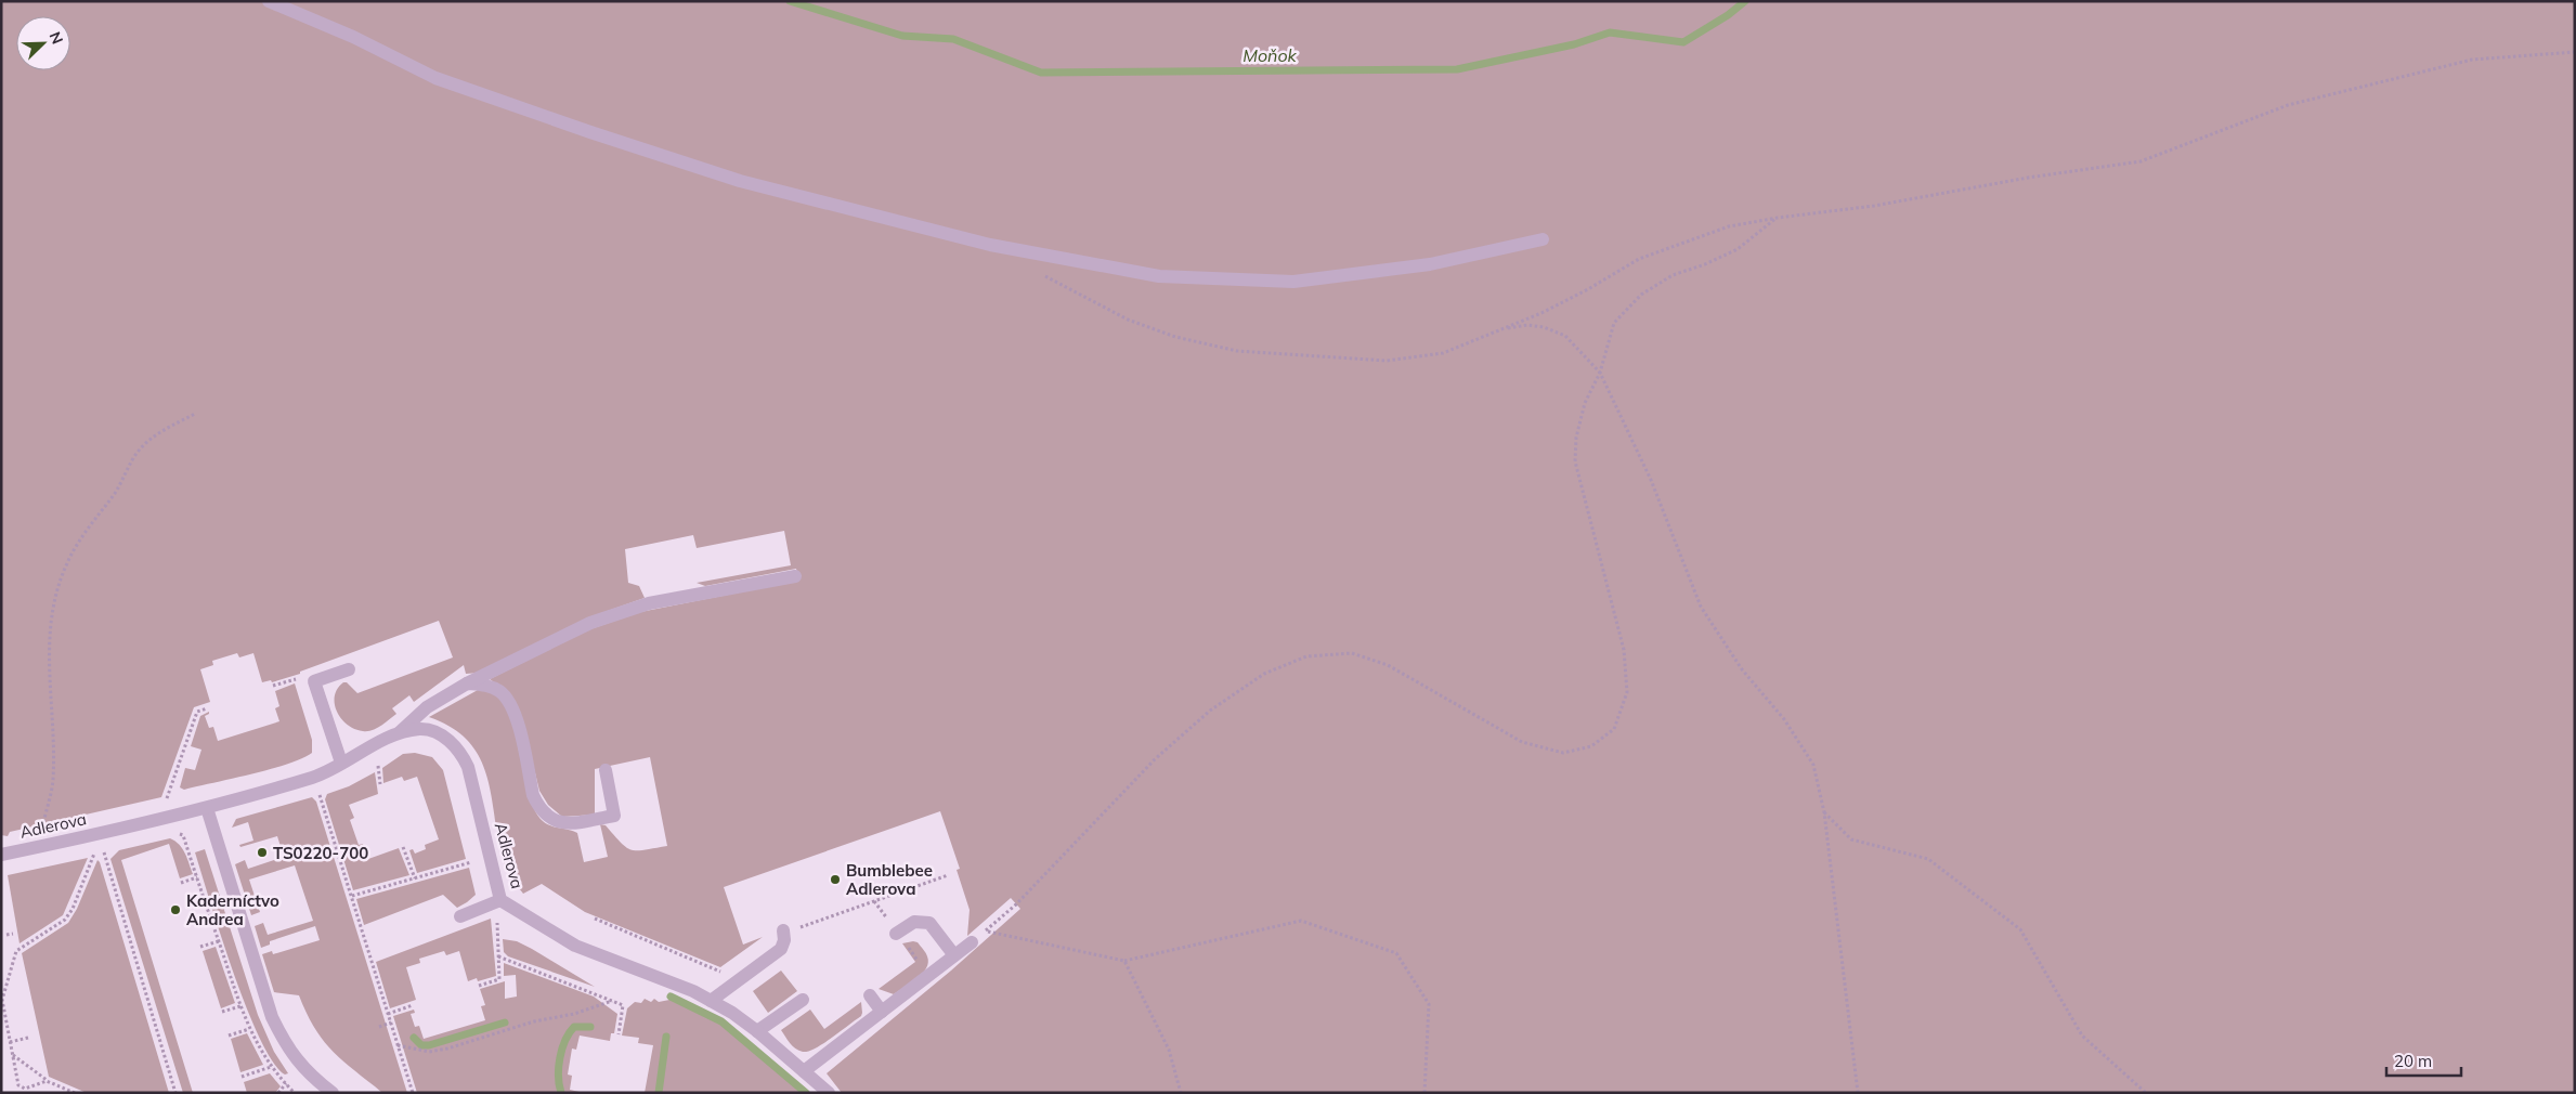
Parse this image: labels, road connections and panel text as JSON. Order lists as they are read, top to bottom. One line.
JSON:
{"streets":{"street":["Adlerova"]},"water":["Moňok"],"places":["TS0220-700","Bumblebee Adlerova","Kaderníctvo Andrea"],"scale_bar":"20 m","north":"top right"}
